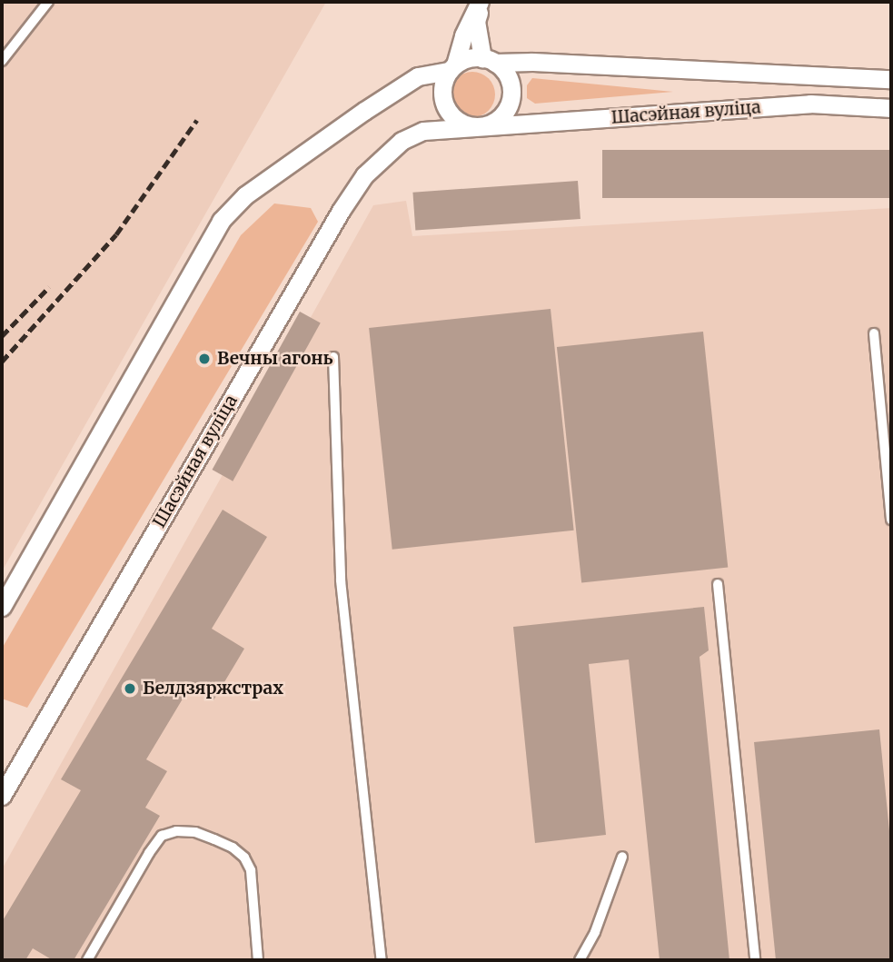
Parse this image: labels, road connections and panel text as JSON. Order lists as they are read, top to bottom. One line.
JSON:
{"streets":{"street":["Шасэйная вуліца"]},"places":["Вечны агонь","Белдзяржстрах"]}
